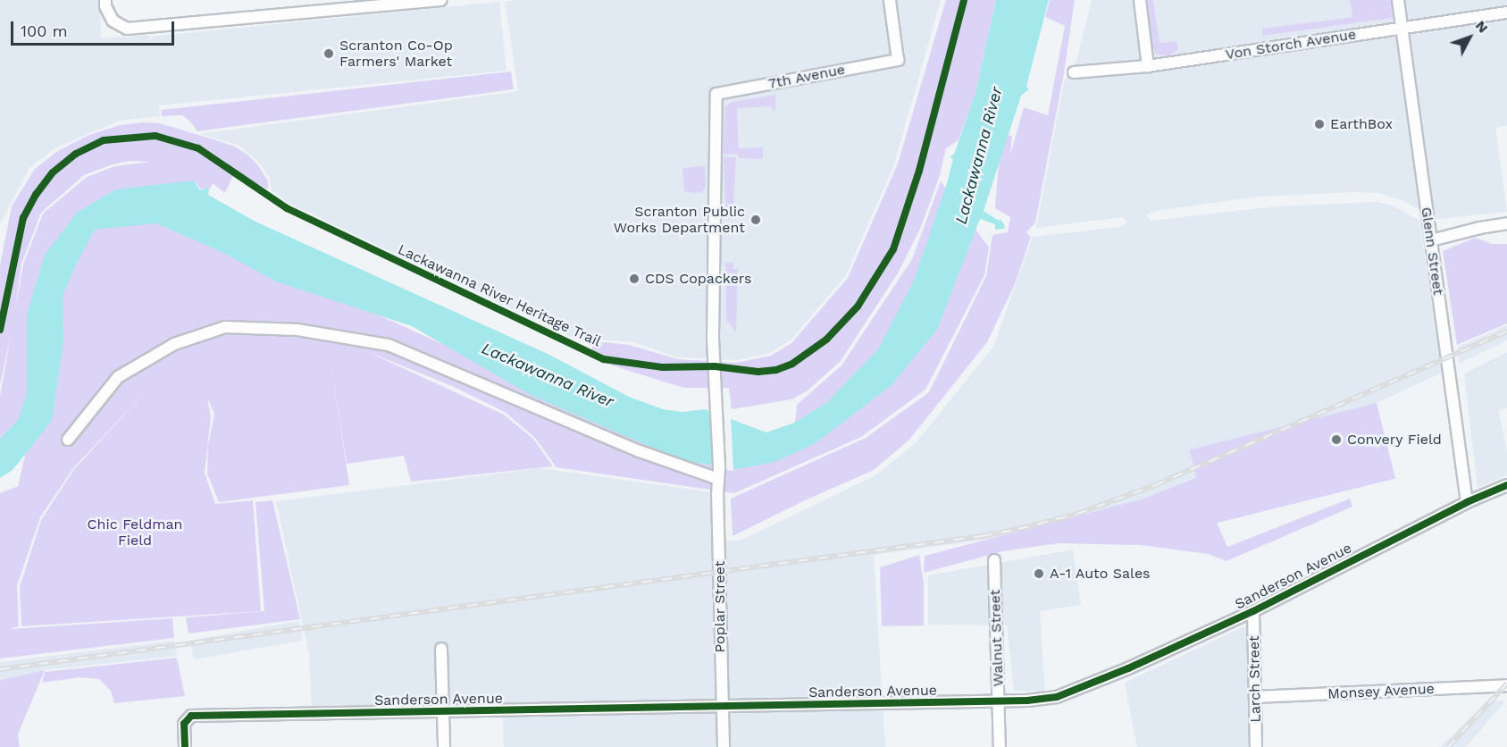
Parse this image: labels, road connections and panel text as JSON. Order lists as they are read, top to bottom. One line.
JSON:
{"streets":{"street":["Von Storch Avenue","7th Avenue","Glenn Street","Sanderson Avenue","Poplar Street","Walnut Street","Larch Street","Monsey Avenue"],"cycle path":["Lackawanna River Heritage Trail"]},"crossings":[["Von Storch Avenue","Glenn Street"],["7th Avenue","Poplar Street"],["Glenn Street","Sanderson Avenue"],["Sanderson Avenue","Poplar Street"],["Sanderson Avenue","Walnut Street"],["Sanderson Avenue","Larch Street"],["Larch Street","Monsey Avenue"]],"water":["Lackawanna River"],"parks":["Chic Feldman Field"],"places":["Scranton Co-Op Farmers' Market","EarthBox","Scranton Public Works Department","CDS Copackers","Convery Field","A-1 Auto Sales"],"scale_bar":"100 m","north":"top right"}
